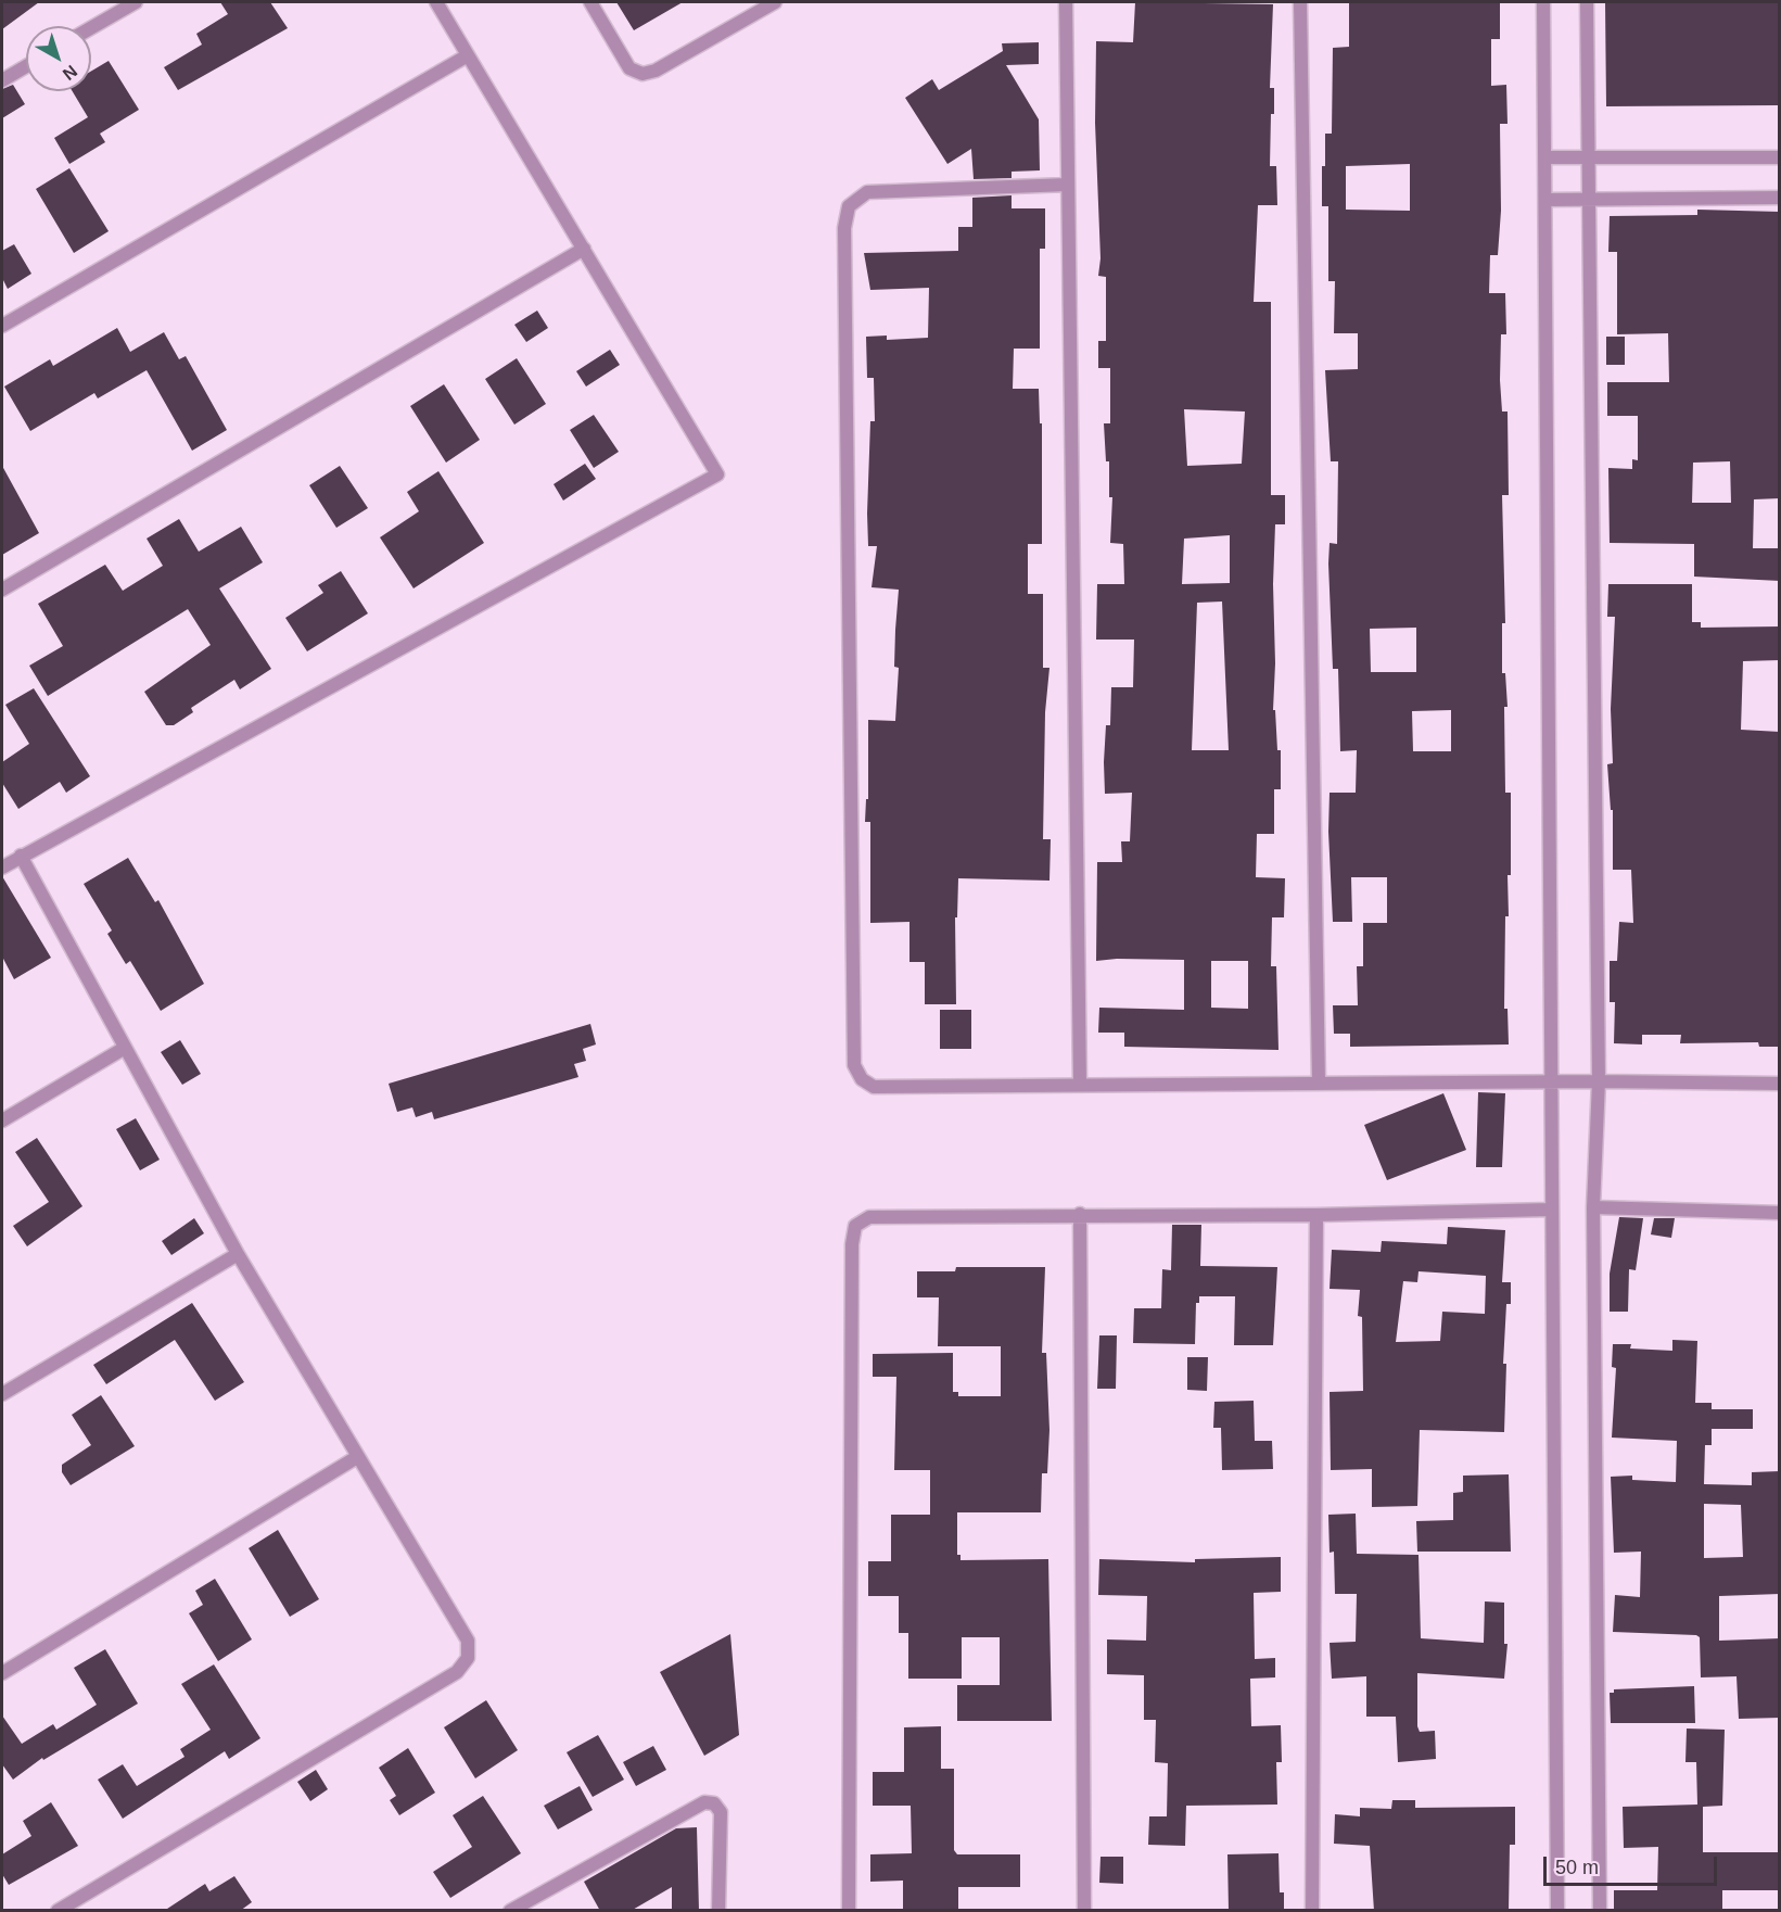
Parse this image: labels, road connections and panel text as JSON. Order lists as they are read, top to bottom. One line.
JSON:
{"scale_bar":"50 m","north":"bottom right"}
